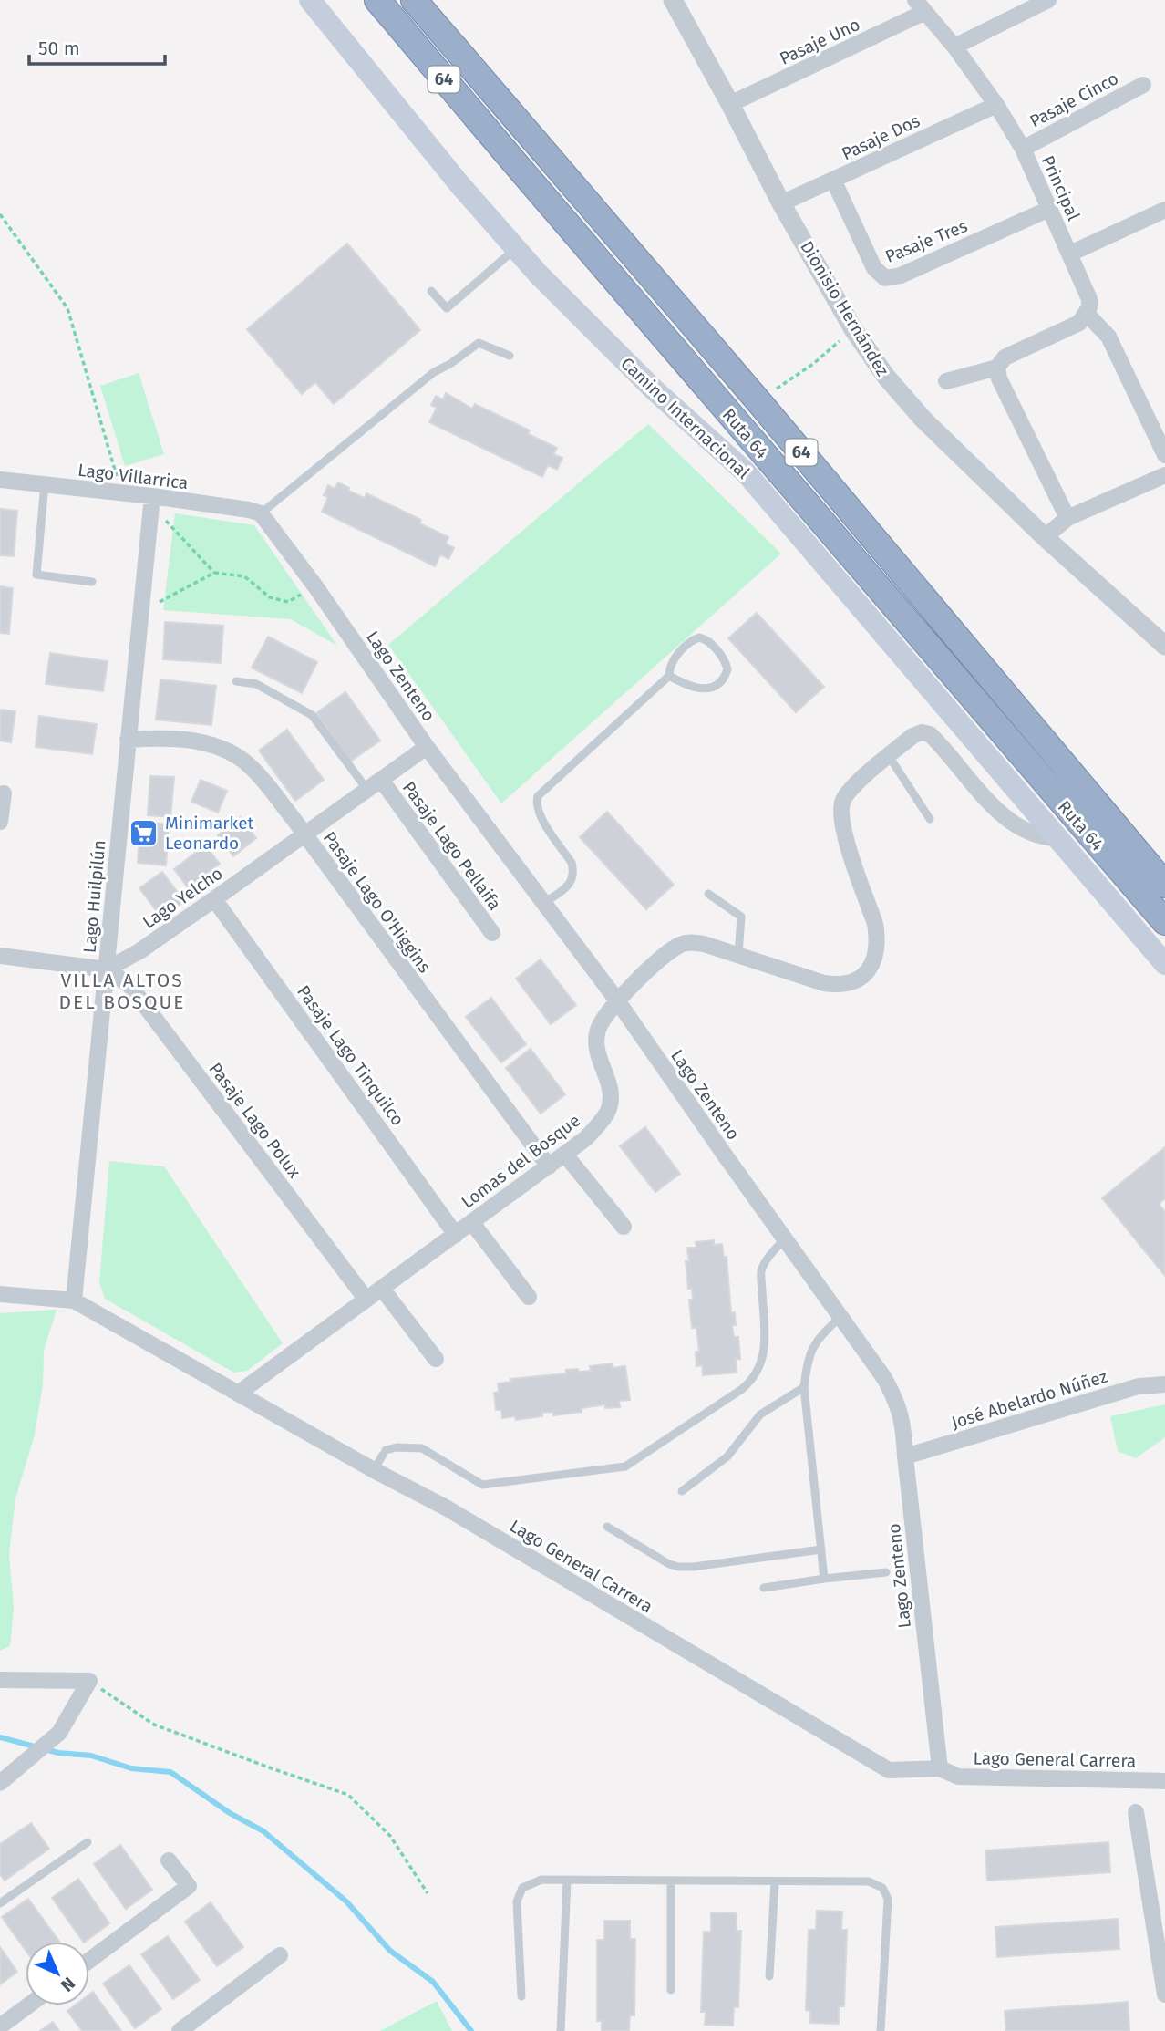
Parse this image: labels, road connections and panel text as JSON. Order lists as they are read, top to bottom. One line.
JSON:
{"streets":{"highway":["64","Ruta 64"],"main road":["Camino Internacional"],"street":["Pasaje Uno","Pasaje Cinco","Pasaje Dos","Principal","Pasaje Tres","Dionisio Hernández","Lago Villarrica","Lago Zenteno","Pasaje Lago Pellaifa","Lago Huilpilún","Lago Yelcho","Pasaje Lago O'Higgins","Pasaje Lago Tinquilco","Pasaje Lago Polux","Lomas del Bosque","José Abelardo Núñez","Lago General Carrera"]},"crossings":[["Pasaje Uno","Principal"],["Pasaje Uno","Dionisio Hernández"],["Pasaje Cinco","Principal"],["Pasaje Dos","Principal"],["Pasaje Dos","Pasaje Tres"],["Pasaje Dos","Dionisio Hernández"],["Principal","Pasaje Tres"],["Camino Internacional","Lomas del Bosque"],["Lago Villarrica","Lago Zenteno"],["Lago Villarrica","Lago Huilpilún"],["Lago Zenteno","Lago Yelcho"],["Lago Zenteno","Lomas del Bosque"],["Lago Zenteno","José Abelardo Núñez"],["Lago Zenteno","Lago General Carrera"],["Pasaje Lago Pellaifa","Lago Yelcho"],["Lago Huilpilún","Lago Yelcho"],["Lago Huilpilún","Pasaje Lago O'Higgins"],["Lago Huilpilún","Pasaje Lago Polux"],["Lago Huilpilún","Lago General Carrera"],["Lago Yelcho","Pasaje Lago O'Higgins"],["Lago Yelcho","Pasaje Lago Tinquilco"],["Lago Yelcho","Pasaje Lago Polux"],["Pasaje Lago O'Higgins","Lomas del Bosque"],["Pasaje Lago Tinquilco","Lomas del Bosque"],["Pasaje Lago Polux","Lomas del Bosque"],["Lomas del Bosque","Lago General Carrera"]],"districts":["VILLA ALTOS DEL BOSQUE"],"places":{"supermarket":["Minimarket Leonardo"]},"scale_bar":"50 m","north":"bottom right"}
